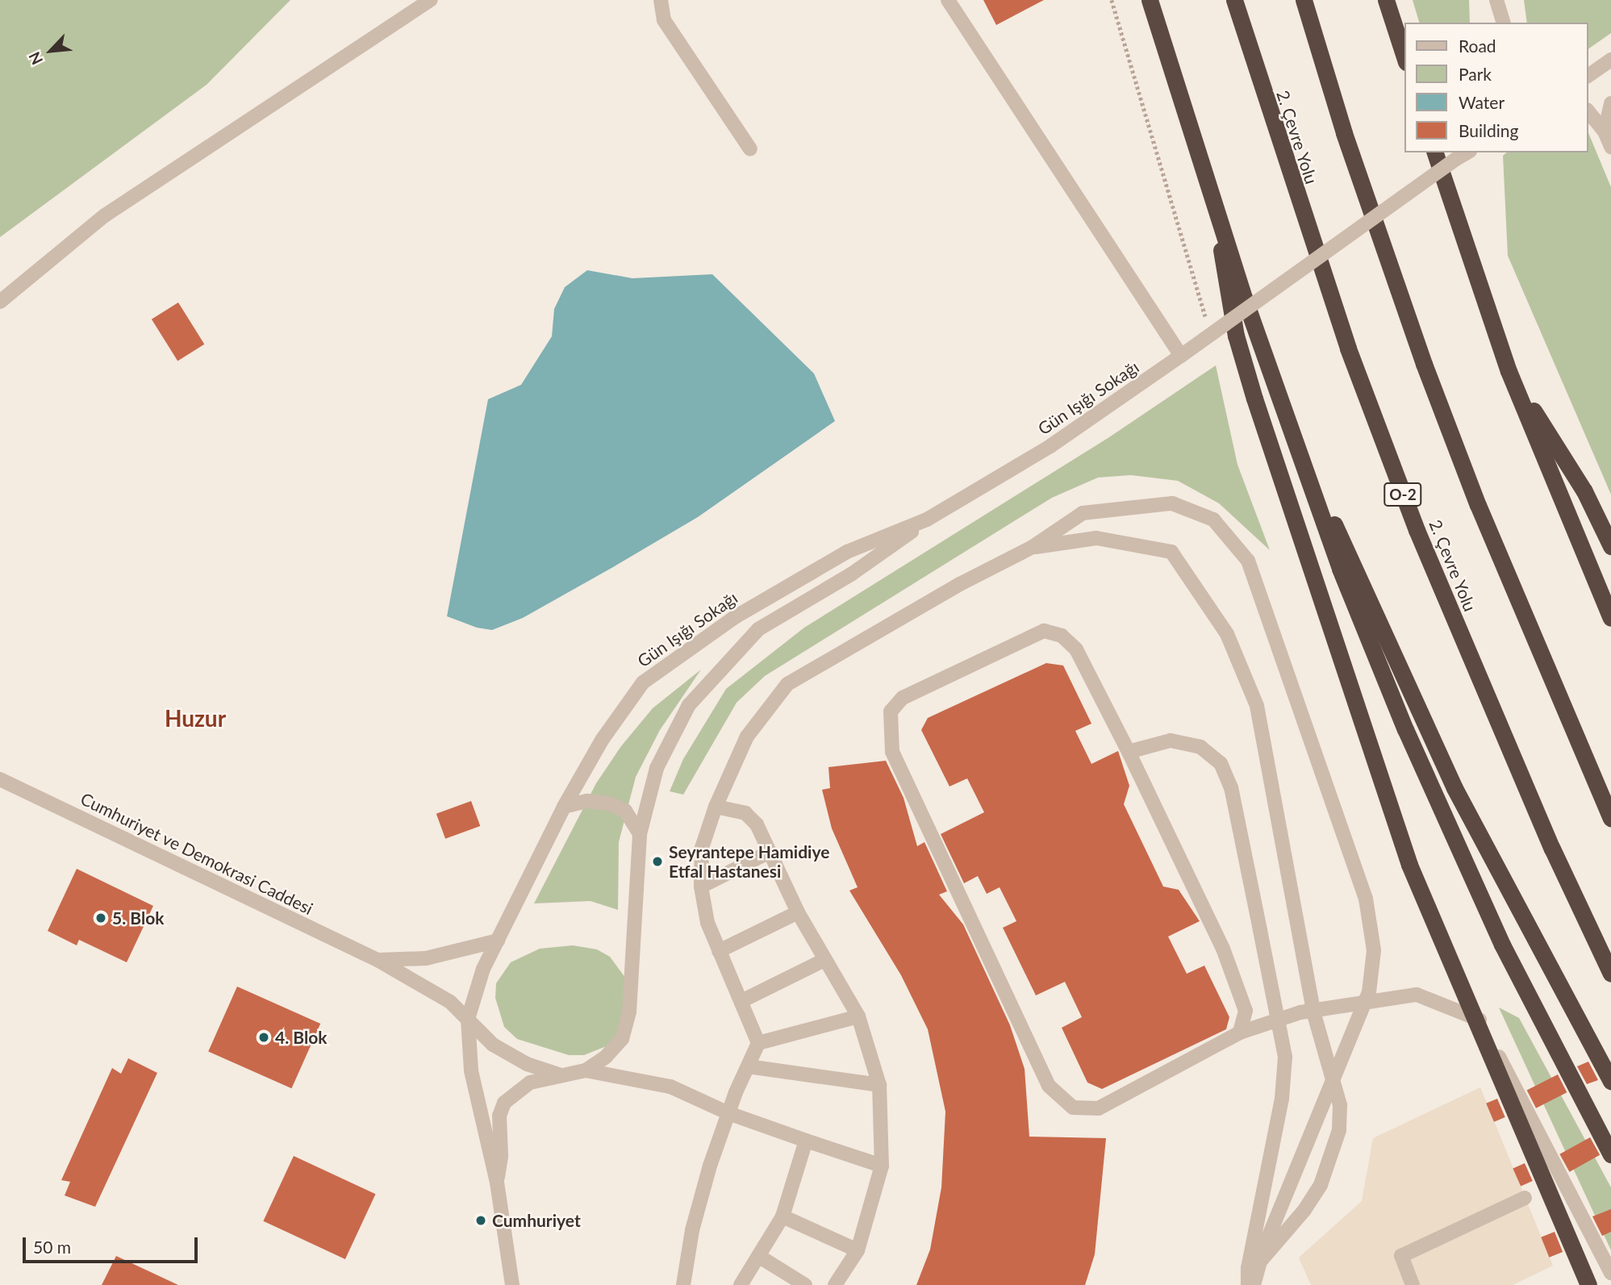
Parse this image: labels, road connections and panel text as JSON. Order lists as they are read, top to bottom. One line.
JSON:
{"streets":{"highway":["2. Çevre Yolu","O-2"],"street":["Gün Işığı Sokağı","Cumhuriyet ve Demokrasi Caddesi"]},"crossings":[["Gün Işığı Sokağı","Cumhuriyet ve Demokrasi Caddesi"]],"districts":["Huzur"],"places":["Seyrantepe Hamidiye Etfal Hastanesi","5. Blok","4. Blok","Cumhuriyet"],"legend":["Road","Park","Water","Building"],"scale_bar":"50 m","north":"bottom left"}
